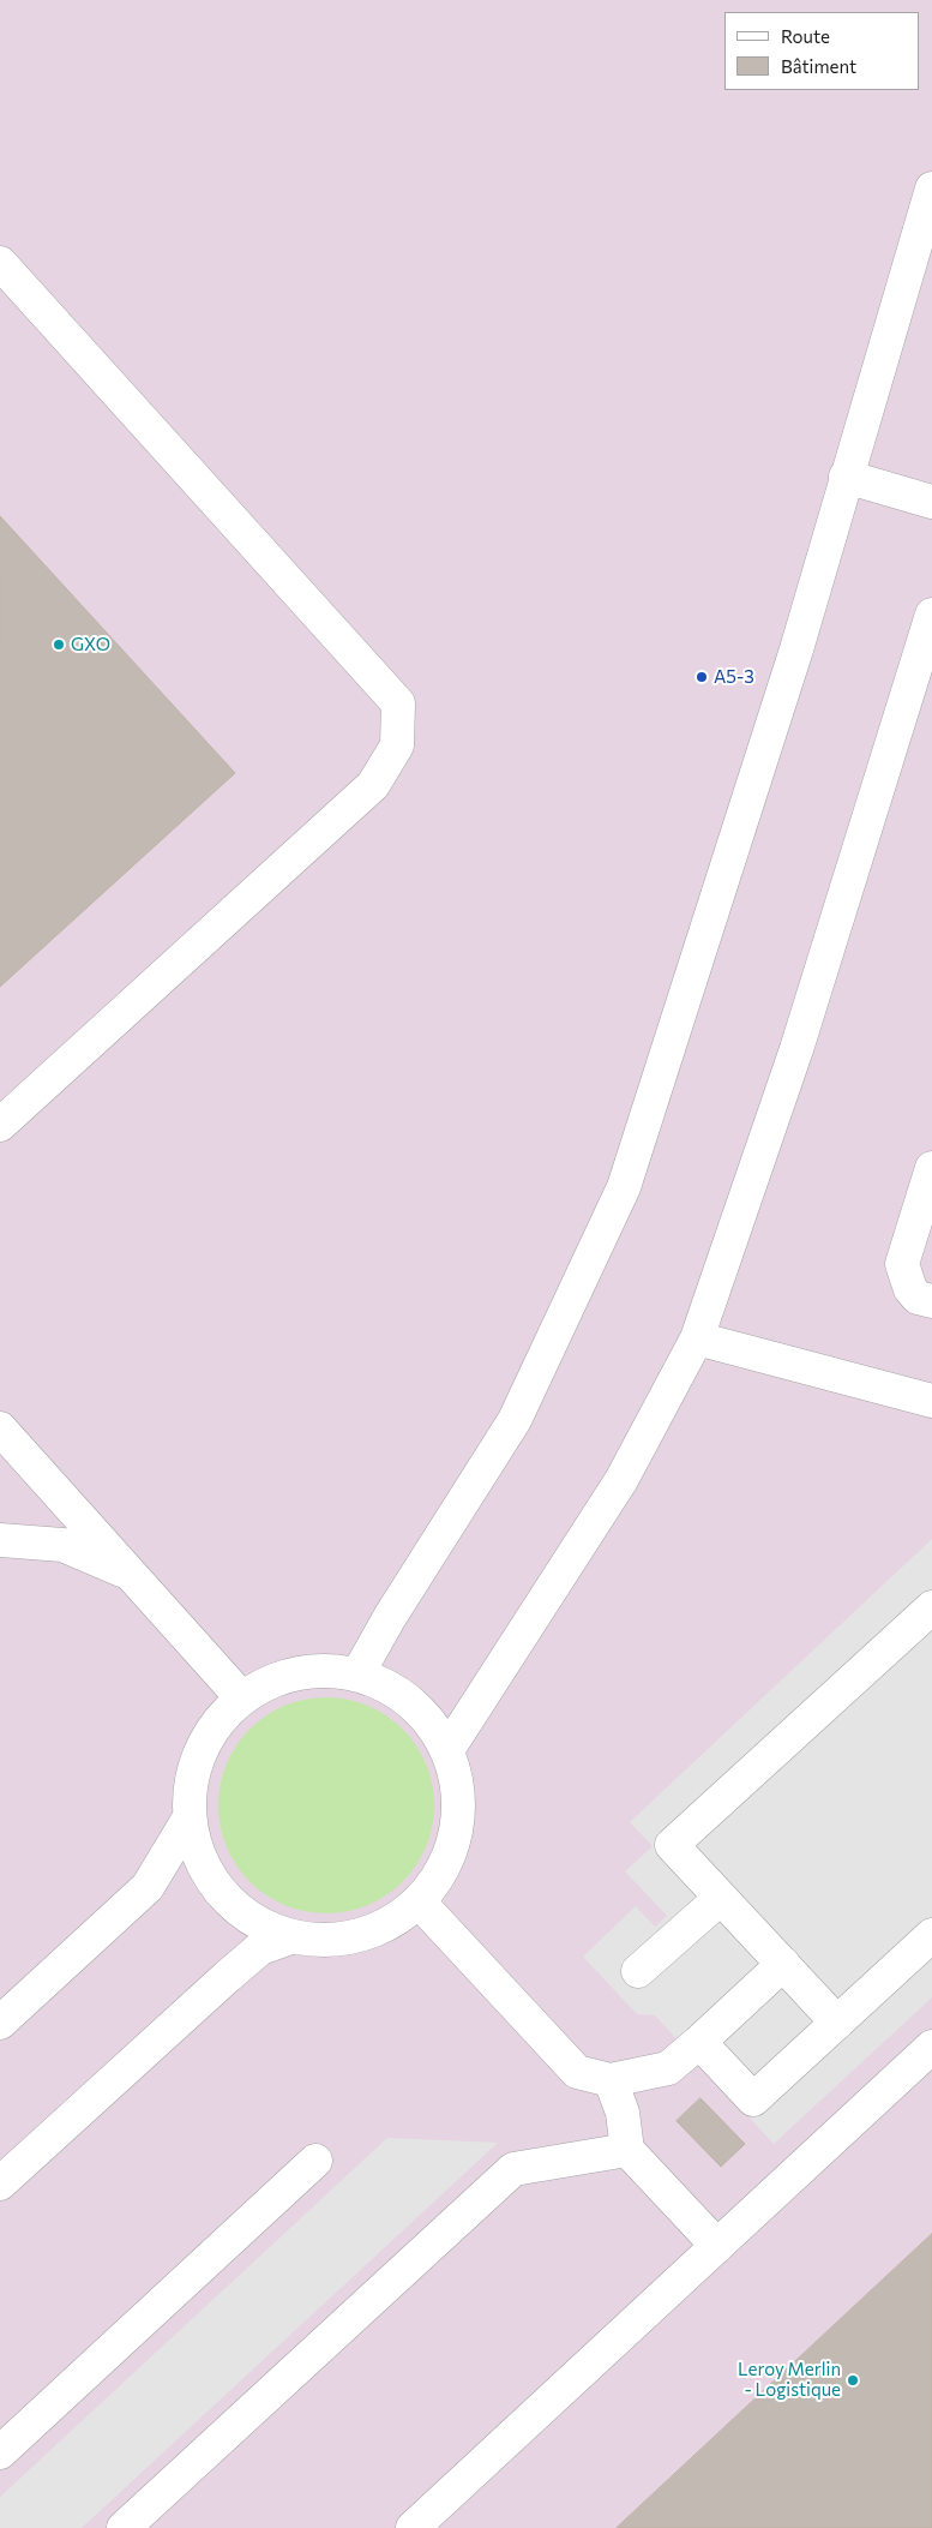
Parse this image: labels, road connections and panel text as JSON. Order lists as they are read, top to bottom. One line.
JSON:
{"places":["GXO","A5-3","Leroy Merlin - Logistique"],"legend":["Route","Bâtiment"]}
